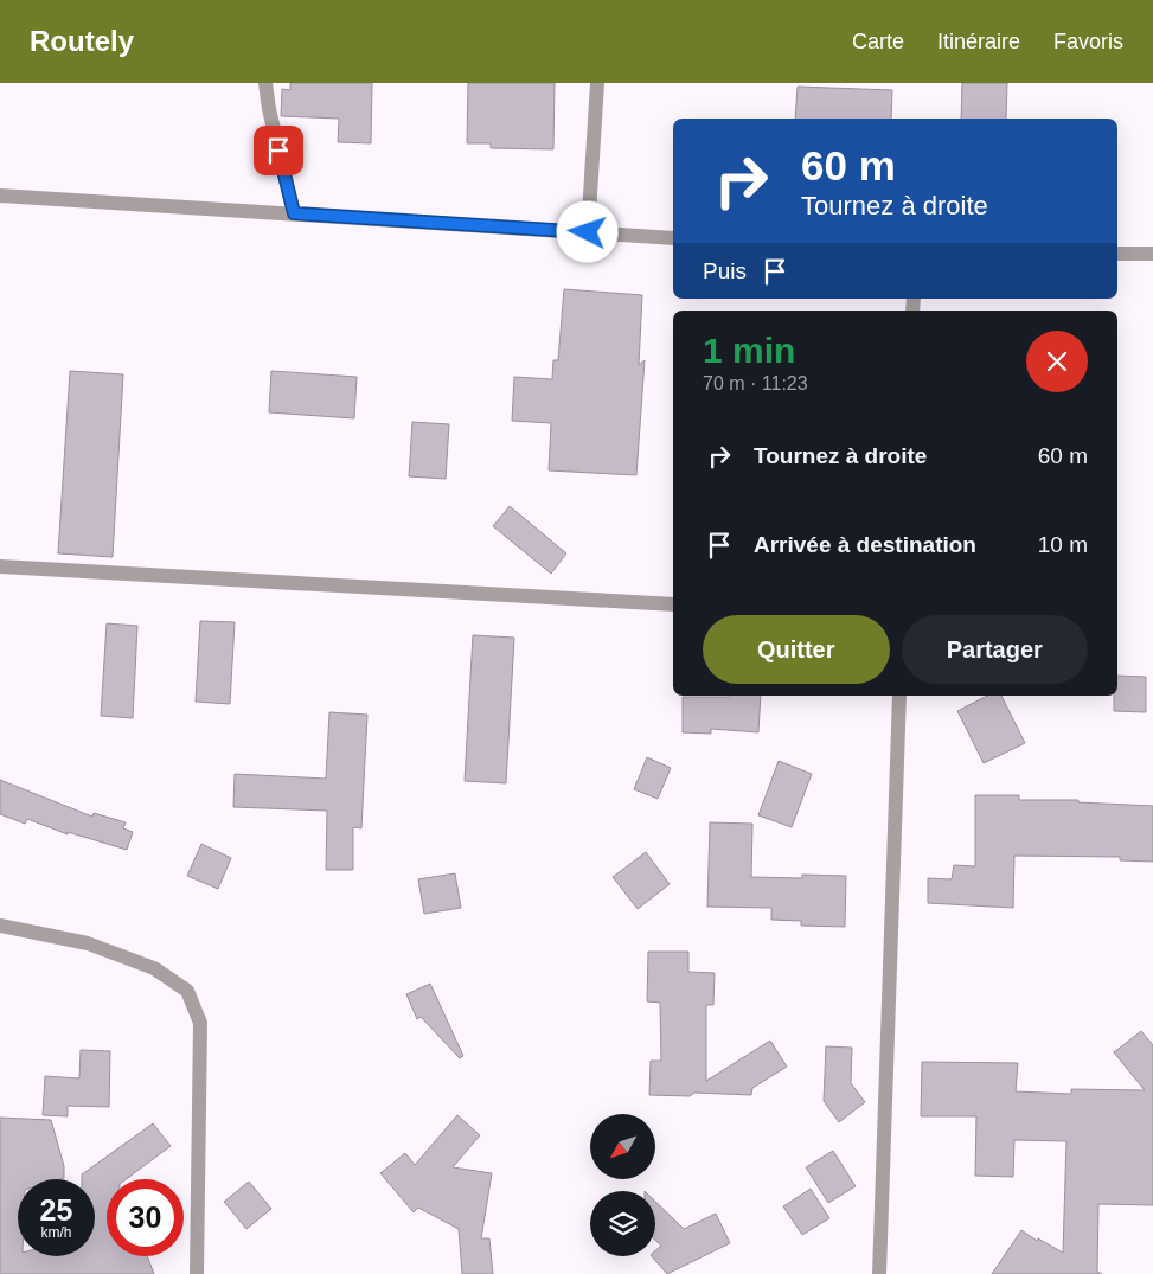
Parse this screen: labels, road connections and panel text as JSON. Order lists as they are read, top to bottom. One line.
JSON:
{"north":"bottom left","page":{"header":"Routely","nav":["Carte","Itinéraire","Favoris"],"turn":["60 m","Tournez à droite"],"then":"Puis","heading":["1 min","70 m · 11:23"],"list":[{"name":"Tournez à droite","value":"60 m"},{"name":"Arrivée à destination","value":"10 m"}],"buttons":["Quitter","Partager"],"speed":"25 km/h","limit":"30"}}
